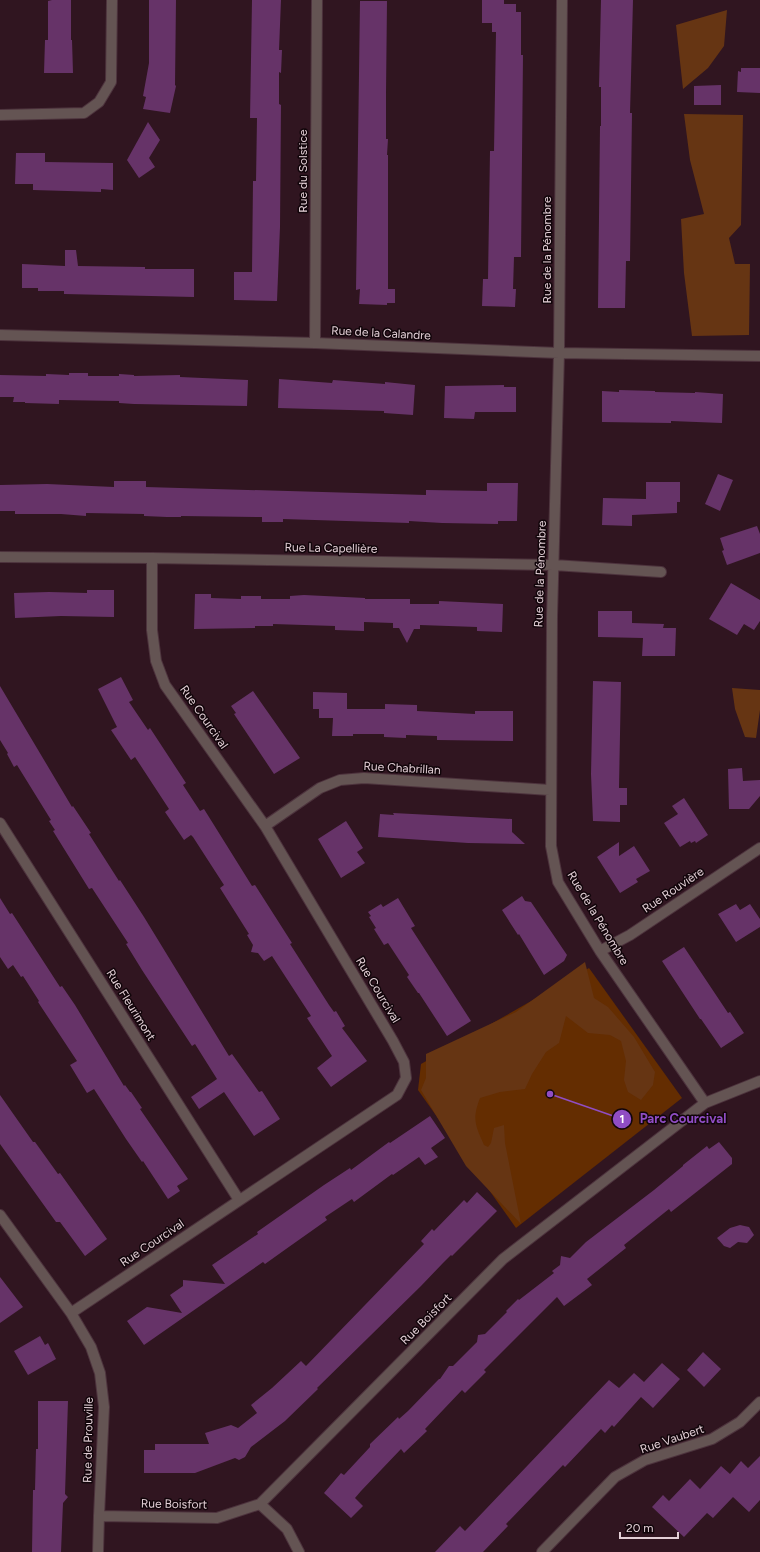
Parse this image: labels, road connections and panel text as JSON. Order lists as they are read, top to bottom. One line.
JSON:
{"streets":{"street":["Rue du Solstice","Rue de la Pénombre","Rue de la Calandre","Rue La Capellière","Rue Courcival","Rue Chabrillan","Rue Rouvière","Rue Fleurimont","Rue Boisfort","Rue Vaubert","Rue de Prouville"]},"crossings":[["Rue du Solstice","Rue de la Calandre"],["Rue de la Pénombre","Rue de la Calandre"],["Rue de la Pénombre","Rue La Capellière"],["Rue de la Pénombre","Rue Chabrillan"],["Rue de la Pénombre","Rue Rouvière"],["Rue de la Pénombre","Rue Boisfort"],["Rue La Capellière","Rue Courcival"],["Rue Courcival","Rue Chabrillan"],["Rue Courcival","Rue Fleurimont"],["Rue Courcival","Rue de Prouville"],["Rue Boisfort","Rue de Prouville"]],"places":["Parc Courcival"],"scale_bar":"20 m"}
